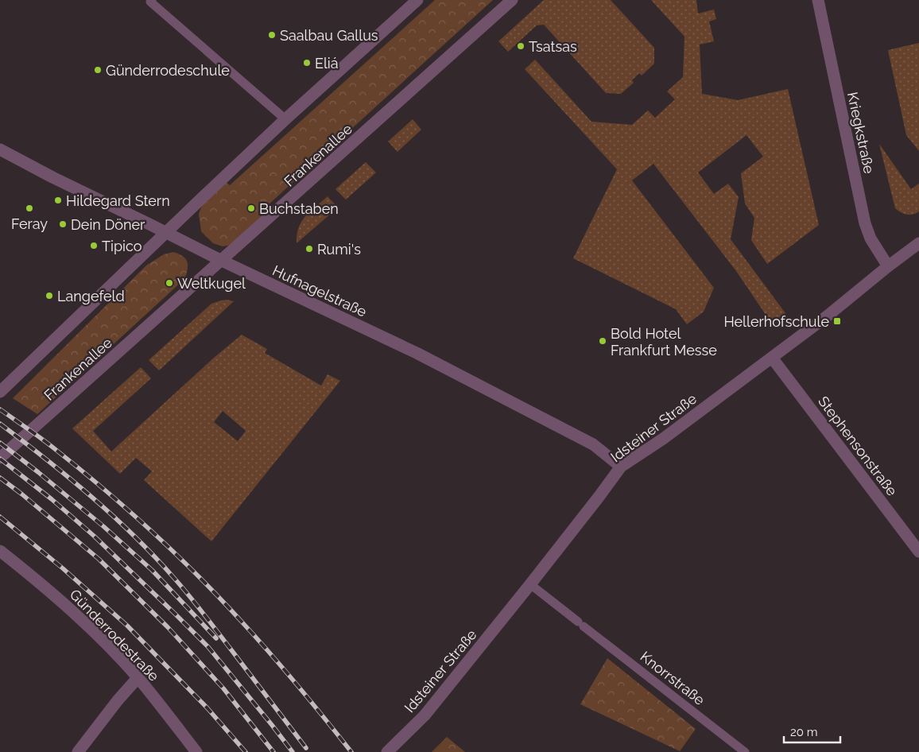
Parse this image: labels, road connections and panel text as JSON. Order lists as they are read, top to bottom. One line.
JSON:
{"streets":{"street":["Kriegkstraße","Frankenallee","Hufnagelstraße","Idsteiner Straße","Stephensonstraße","Günderrodestraße"],"lane":["Knorrstraße"]},"crossings":[["Kriegkstraße","Idsteiner Straße"],["Frankenallee","Hufnagelstraße"],["Hufnagelstraße","Idsteiner Straße"],["Idsteiner Straße","Stephensonstraße"],["Idsteiner Straße","Knorrstraße"]],"places":{"other":["Saalbau Gallus","Tsatsas","Eliá","Günderrodeschule","Hildegard Stern","Feray","Buchstaben","Dein Döner","Tipico","Rumi's","Weltkugel","Langefeld","Bold Hotel Frankfurt Messe"],"transit":["Hellerhofschule"]},"scale_bar":"20 m"}
